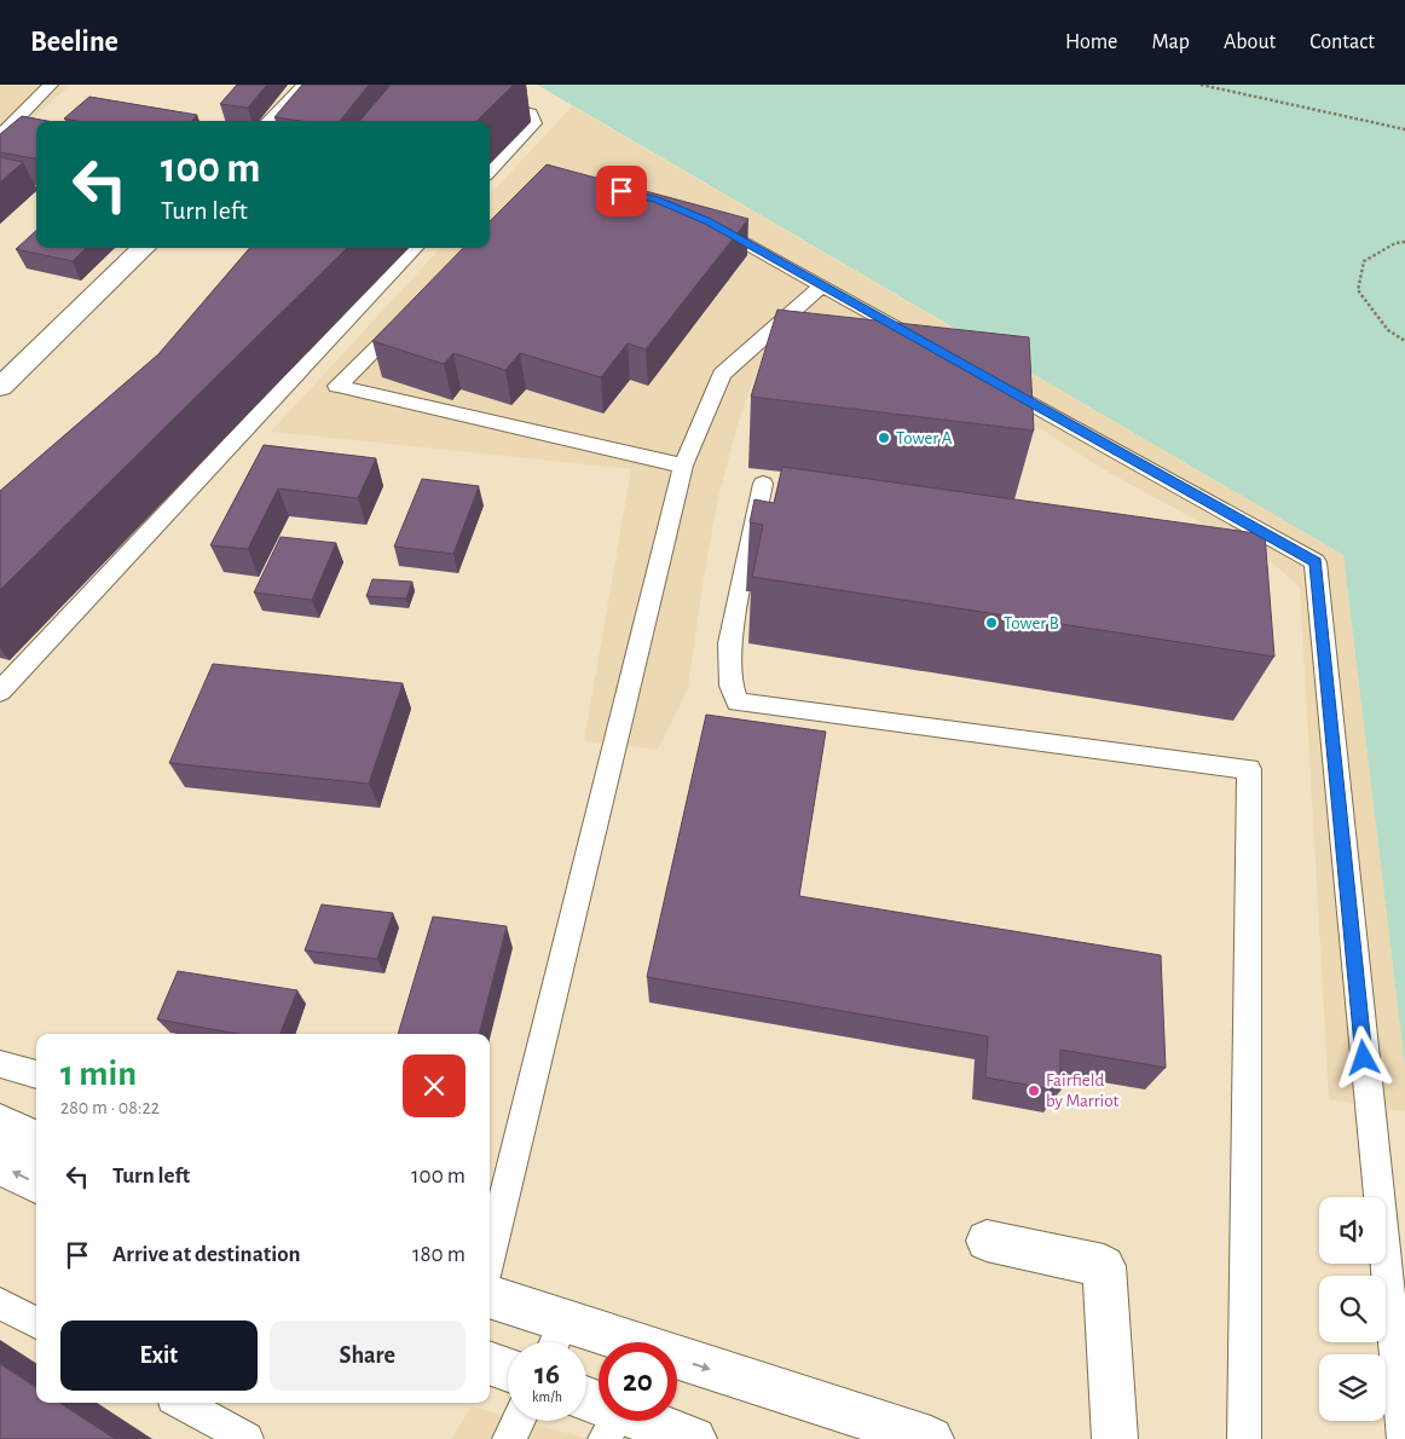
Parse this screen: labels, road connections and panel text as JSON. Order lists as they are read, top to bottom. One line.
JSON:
{"places":["Tower A","Tower B","Fairfield by Marriot"],"page":{"header":"Beeline","nav":["Home","Map","About","Contact"],"turn":["100 m","Turn left"],"heading":["1 min","280 m · 08:22"],"list":[{"name":"Turn left","value":"100 m"},{"name":"Arrive at destination","value":"180 m"}],"buttons":["Exit","Share"],"speed":"16 km/h","limit":"20"}}
